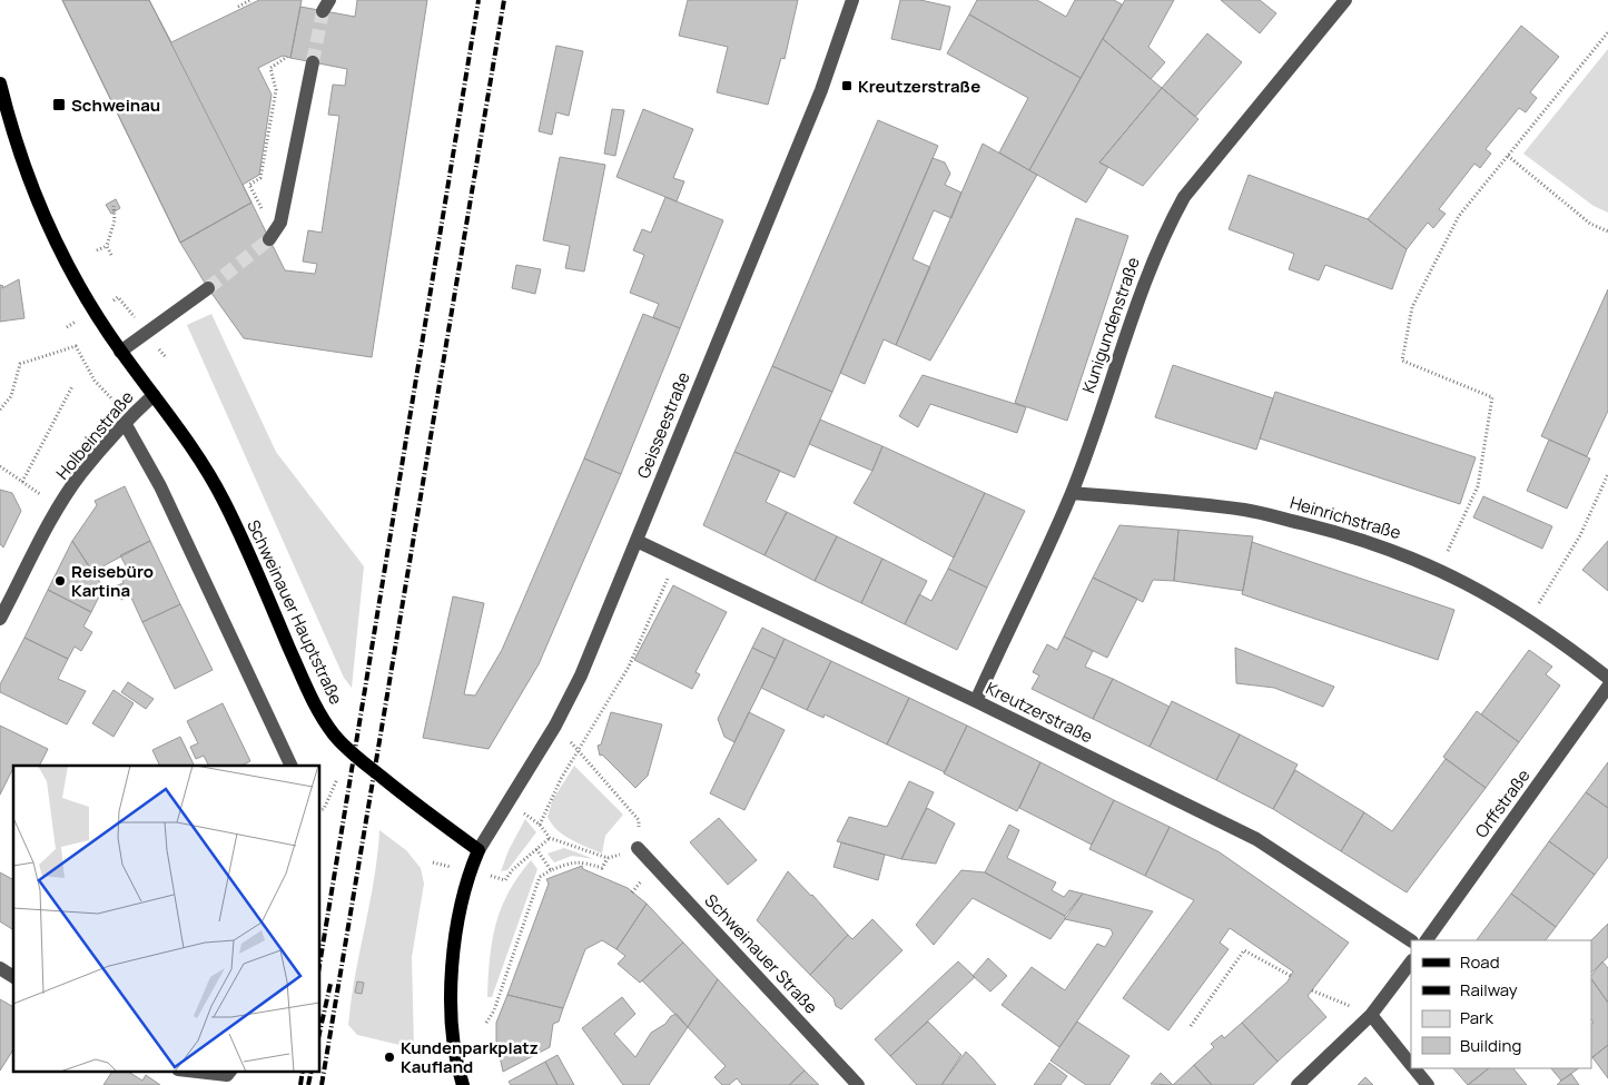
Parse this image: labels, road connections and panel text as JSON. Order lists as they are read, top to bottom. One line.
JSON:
{"streets":{"main road":["Schweinauer Hauptstraße"],"street":["Kunigundenstraße","Geisseestraße","Holbeinstraße","Heinrichstraße","Kreutzerstraße","Orffstraße","Schweinauer Straße"]},"crossings":[["Kunigundenstraße","Heinrichstraße"],["Kunigundenstraße","Kreutzerstraße"],["Geisseestraße","Schweinauer Hauptstraße"],["Geisseestraße","Kreutzerstraße"],["Holbeinstraße","Schweinauer Hauptstraße"]],"places":{"transit":["Kreutzerstraße","Schweinau"],"other":["Reisebüro Kartina","Kundenparkplatz Kaufland"]},"legend":["Road","Railway","Park","Building"]}
